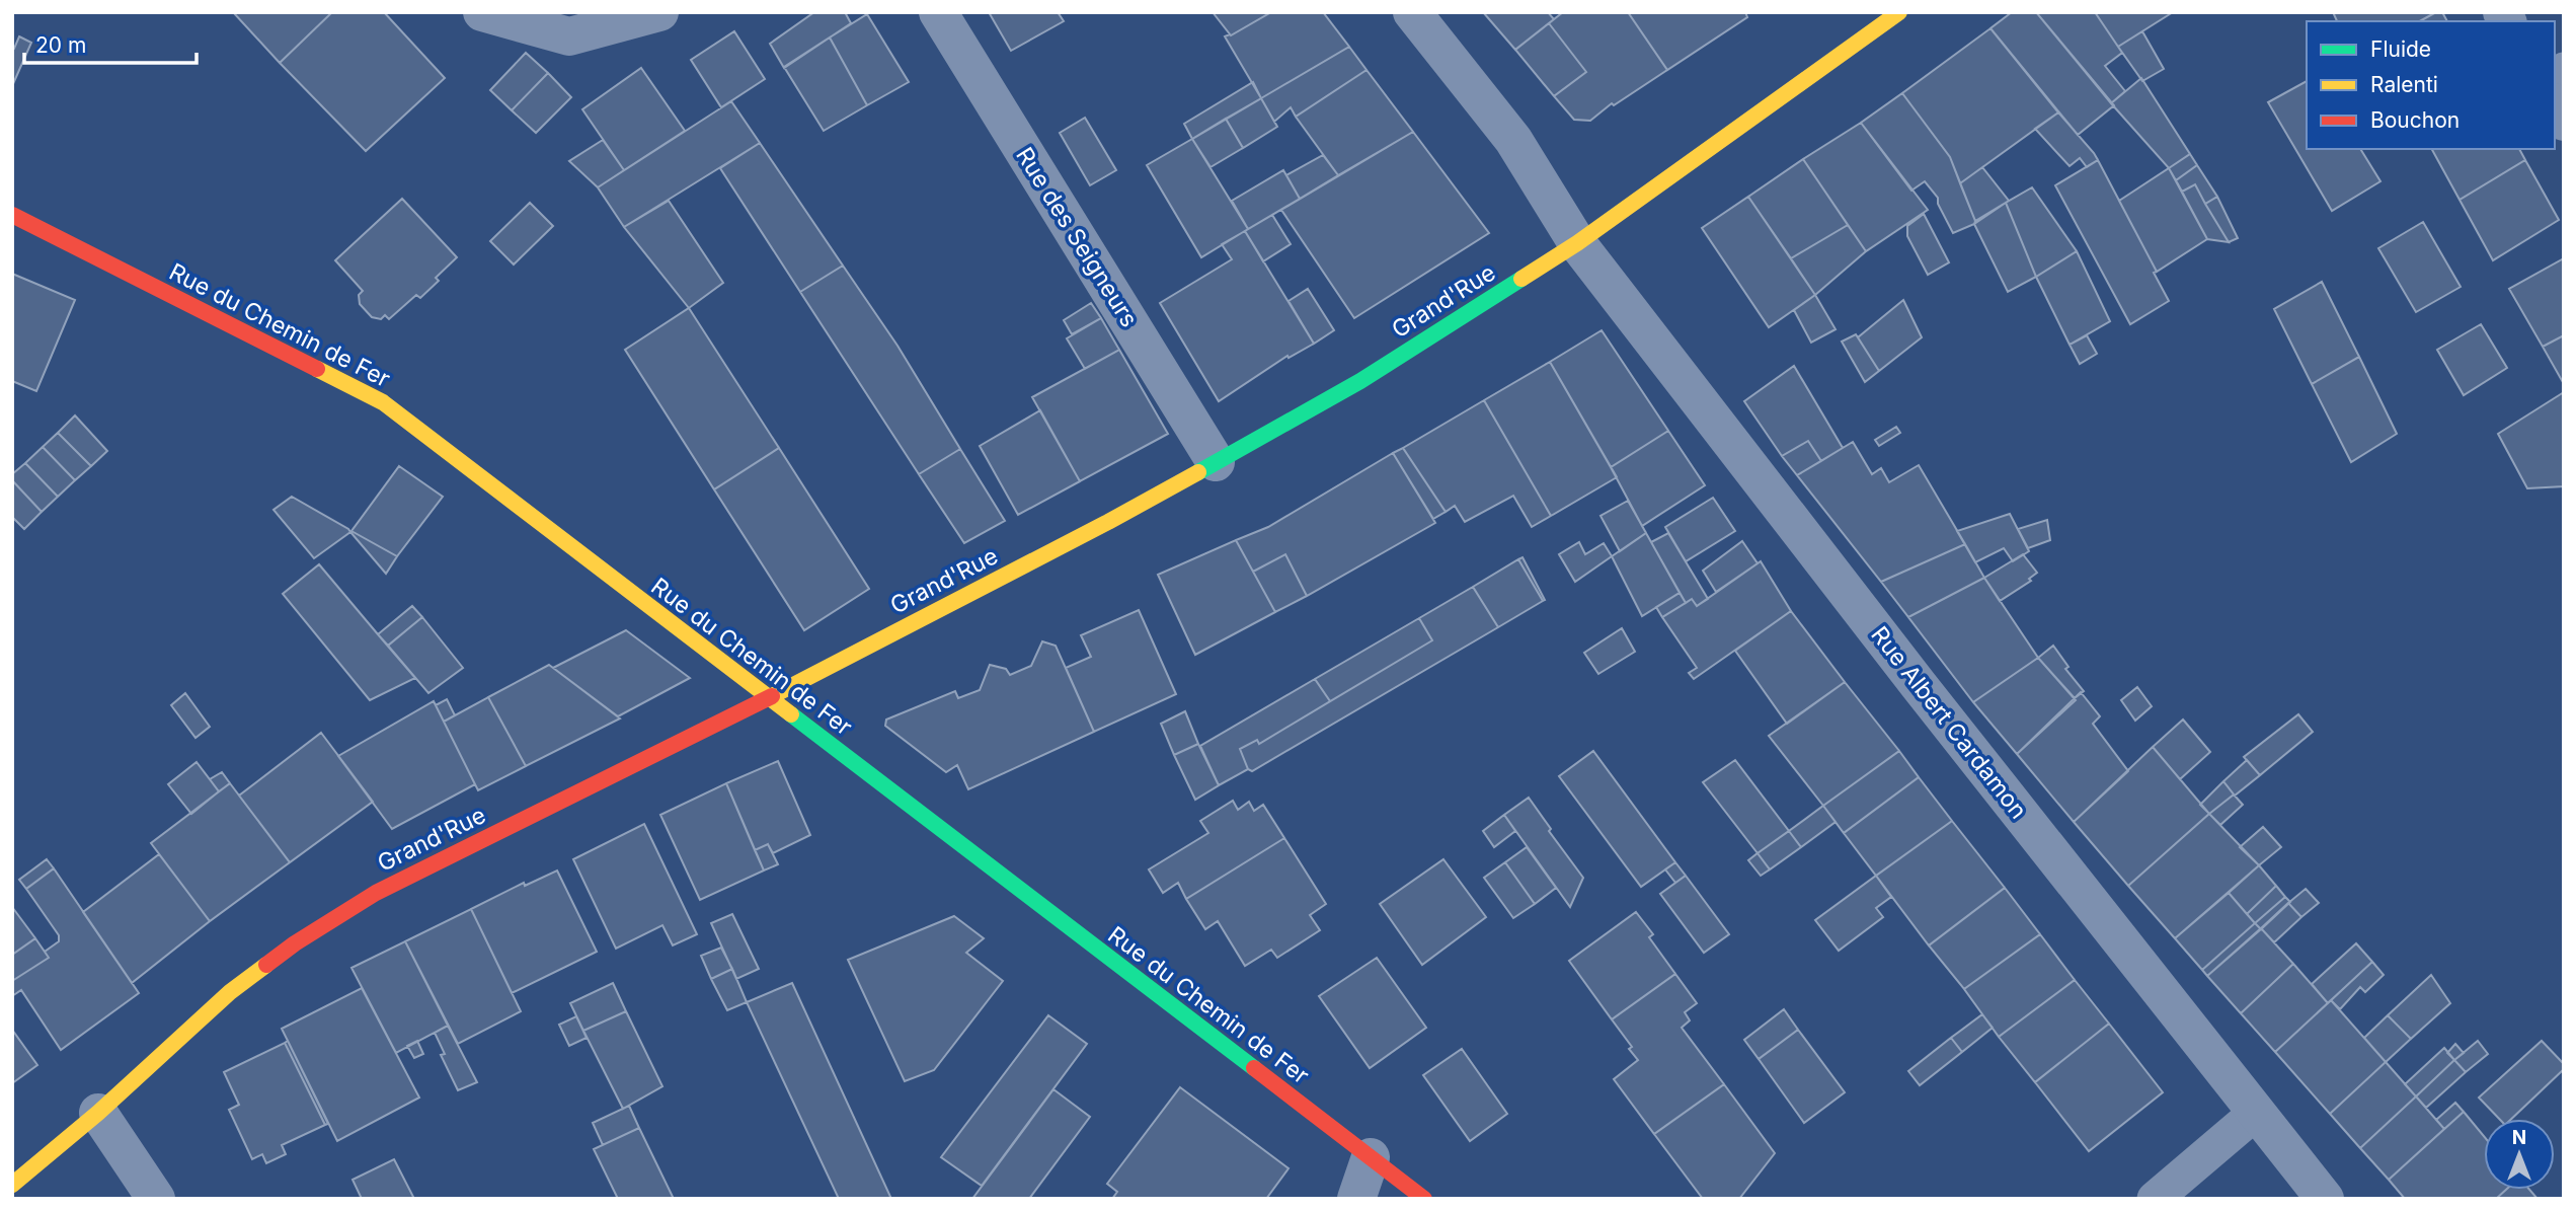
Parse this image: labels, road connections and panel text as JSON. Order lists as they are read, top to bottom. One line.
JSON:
{"streets":{"street":["Rue des Seigneurs","Grand'Rue","Rue du Chemin de Fer","Rue Albert Cardamon"]},"crossings":[["Rue des Seigneurs","Grand'Rue"],["Grand'Rue","Rue du Chemin de Fer"],["Grand'Rue","Rue Albert Cardamon"]],"legend":["Fluide","Ralenti","Bouchon"],"scale_bar":"20 m","north":"top"}
